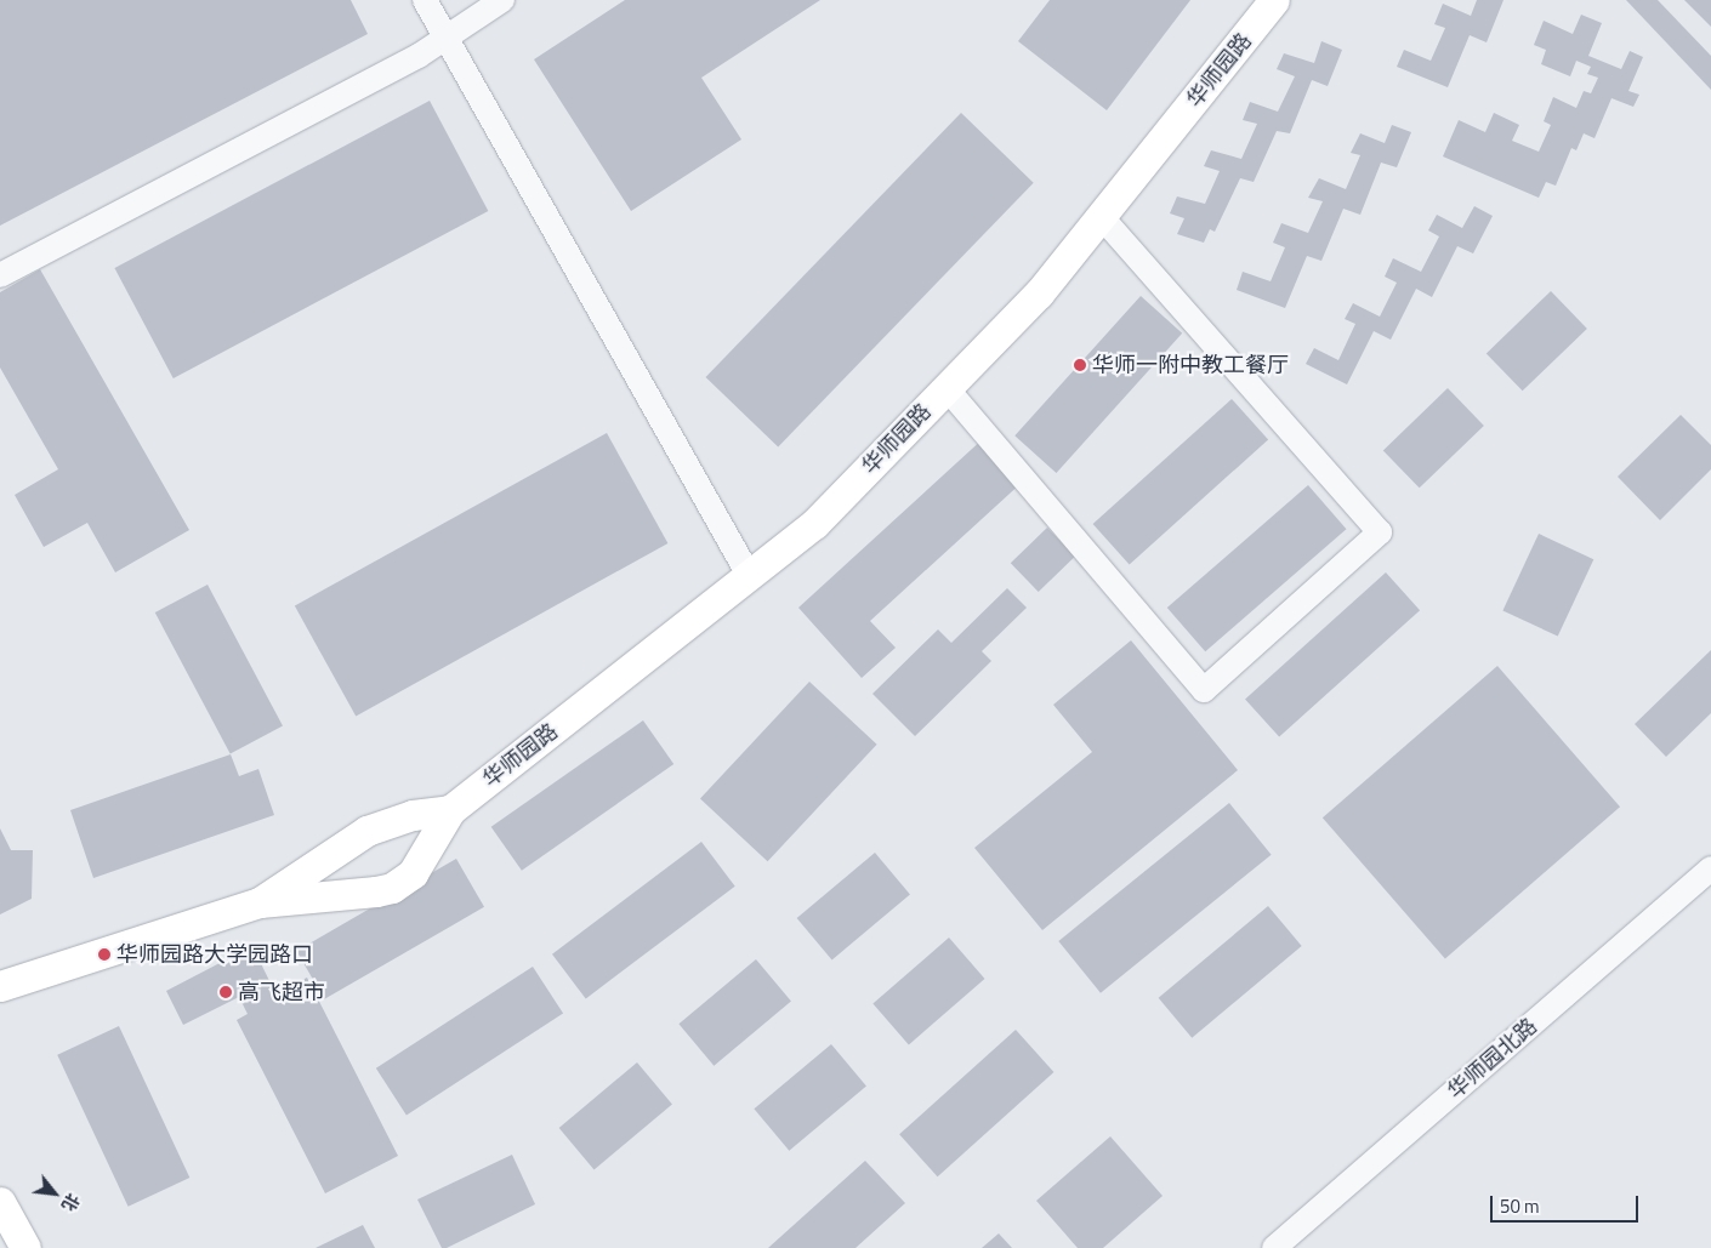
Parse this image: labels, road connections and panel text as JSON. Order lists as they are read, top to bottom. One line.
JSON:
{"streets":{"main road":["华师园路"],"street":["华师园北路"]},"places":["华师一附中教工餐厅","华师园路大学园路口","高飞超市"],"scale_bar":"50 m","north":"bottom right"}
